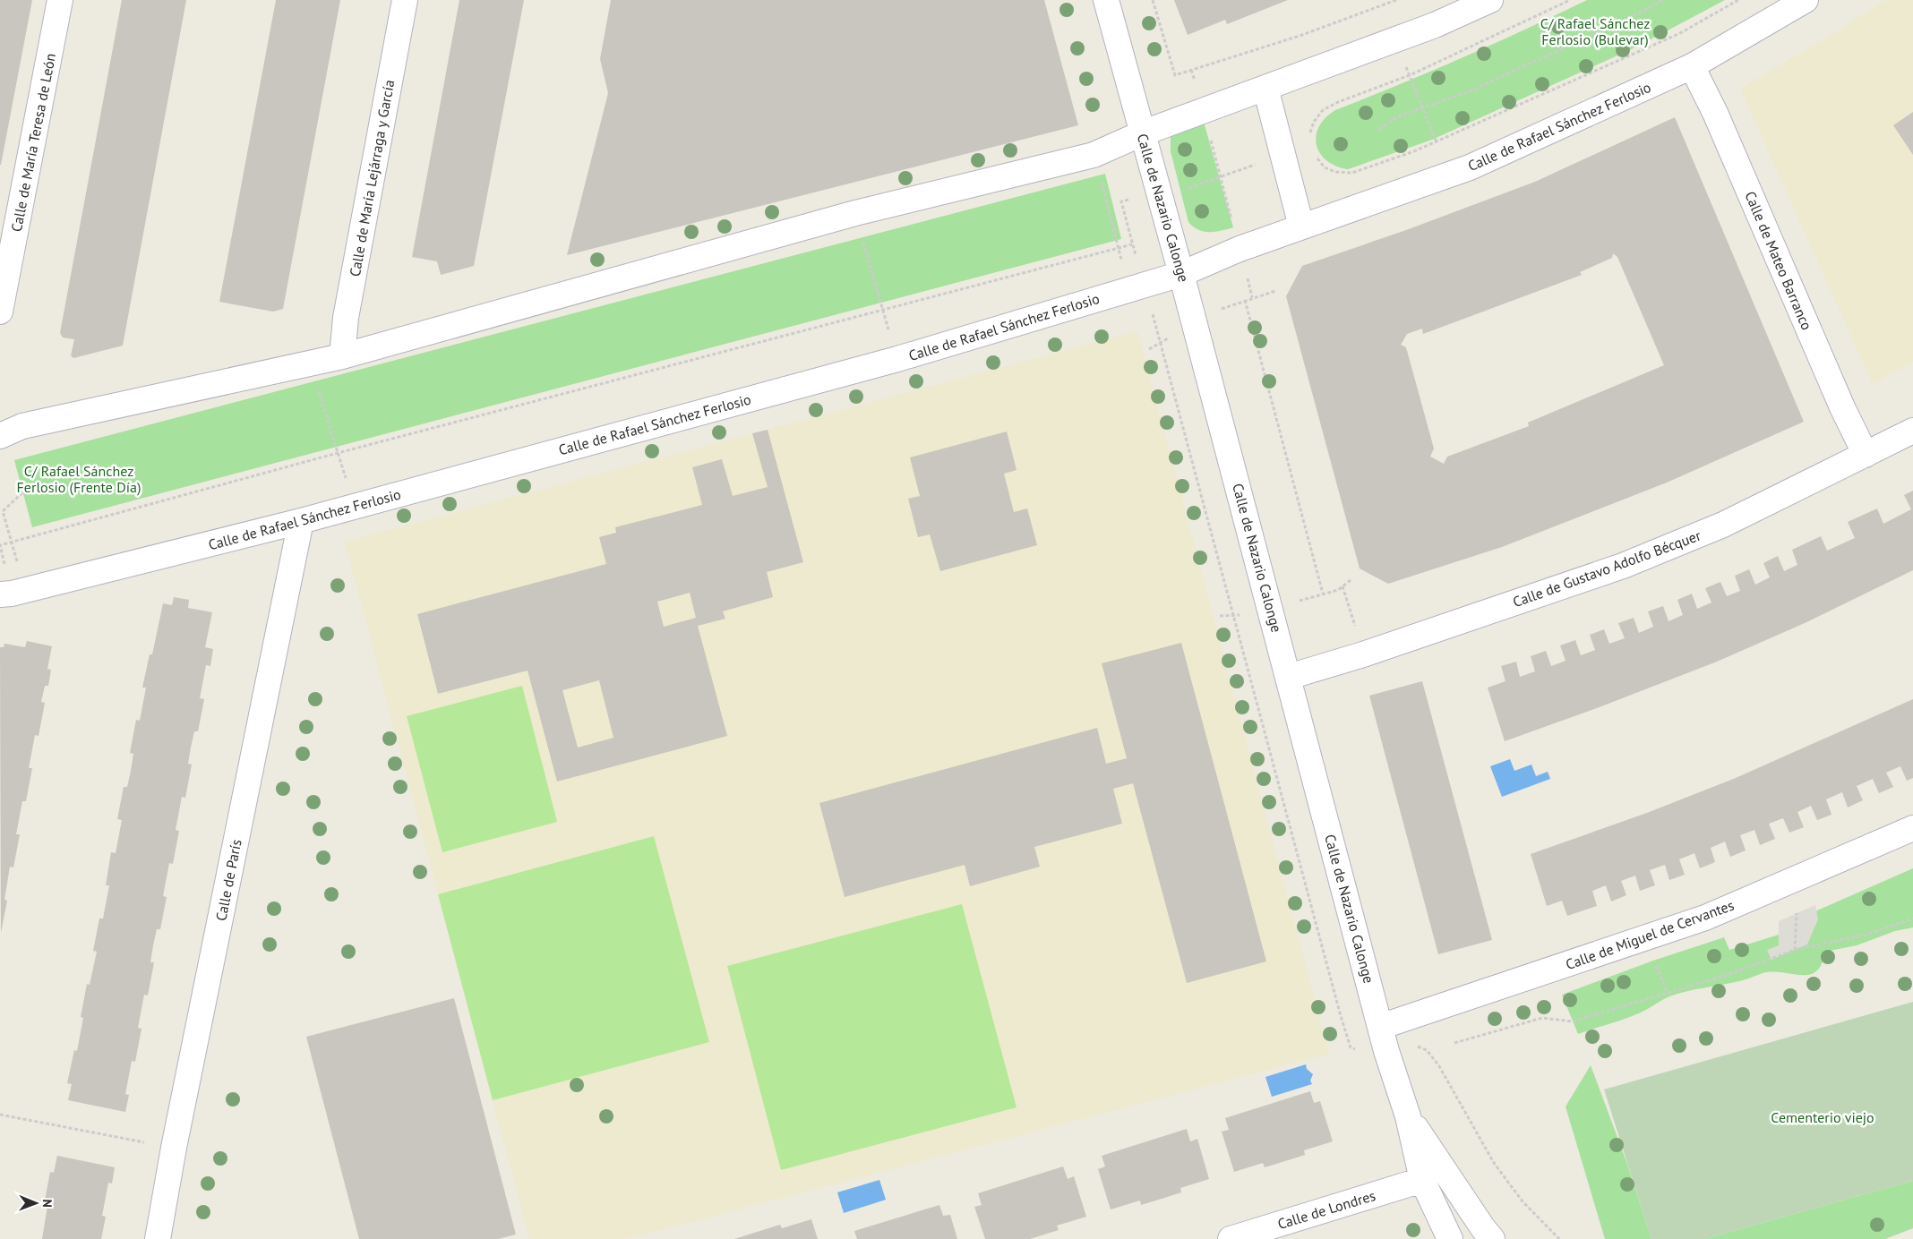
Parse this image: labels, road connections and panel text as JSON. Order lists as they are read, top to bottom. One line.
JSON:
{"streets":{"street":["Calle de Rafael Sánchez Ferlosio","Calle de María Teresa de León","Calle de María Lejárraga y García","Calle de Nazario Calonge","Calle de Mateo Barranco","Calle de Gustavo Adolfo Bécquer","Calle de París","Calle de Miguel de Cervantes","Calle de Londres"]},"crossings":[["Calle de Rafael Sánchez Ferlosio","Calle de Nazario Calonge"],["Calle de Rafael Sánchez Ferlosio","Calle de Mateo Barranco"],["Calle de Rafael Sánchez Ferlosio","Calle de París"],["Calle de Nazario Calonge","Calle de Gustavo Adolfo Bécquer"],["Calle de Nazario Calonge","Calle de Miguel de Cervantes"],["Calle de Nazario Calonge","Calle de Londres"],["Calle de Mateo Barranco","Calle de Gustavo Adolfo Bécquer"]],"parks":["C/ Rafael Sánchez Ferlosio (Bulevar)","C/ Rafael Sánchez Ferlosio (Frente Día)","Cementerio viejo"],"north":"right"}
